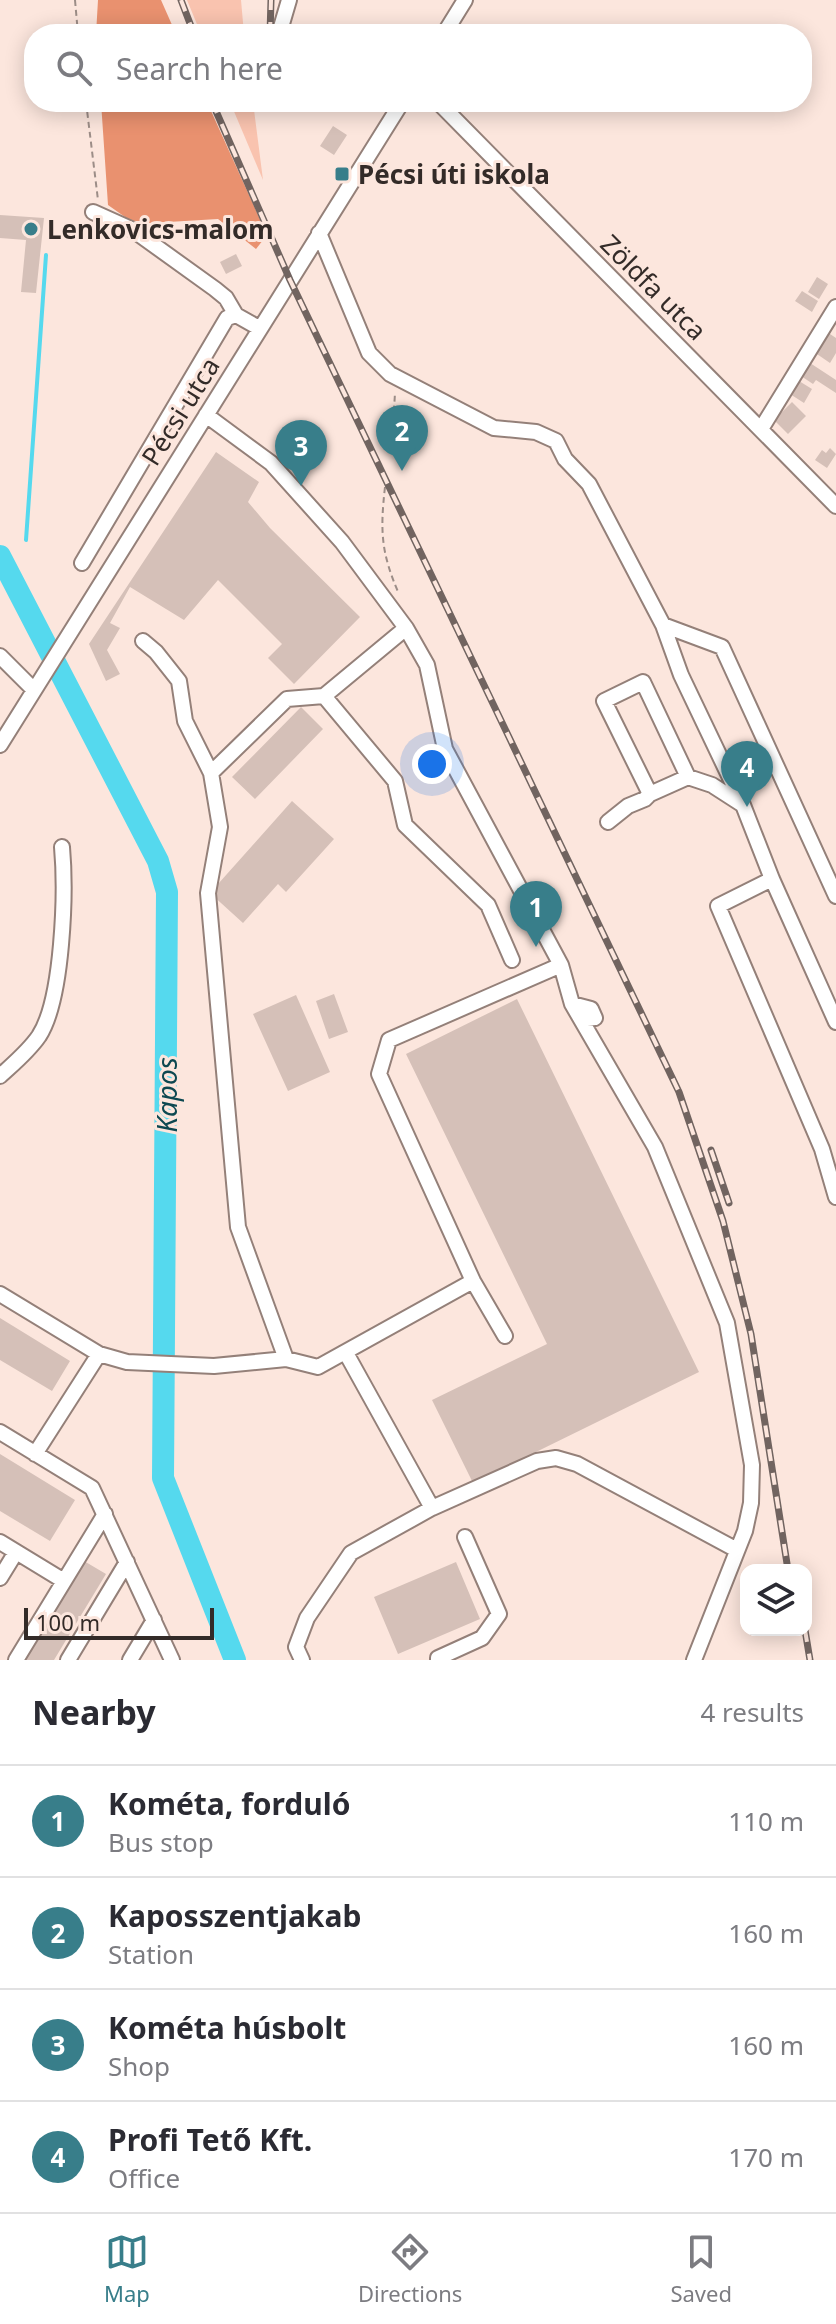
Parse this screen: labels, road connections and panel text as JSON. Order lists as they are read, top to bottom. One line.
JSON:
{"streets":{"street":["Zöldfa utca","Pécsi utca"]},"water":["Kapos"],"places":{"transit":["Pécsi úti iskola"],"other":["Lenkovics-malom"]},"scale_bar":"100 m","page":{"search":"Search here","pins":["2","3","4","1"],"scale":"100 m","heading":["Nearby","4 results"],"list":[{"mark":"1","name":"Kométa, forduló","note":"Bus stop","value":"110 m"},{"mark":"2","name":"Kaposszentjakab","note":"Station","value":"160 m"},{"mark":"3","name":"Kométa húsbolt","note":"Shop","value":"160 m"},{"mark":"4","name":"Profi Tető Kft.","note":"Office","value":"170 m"}],"nav":["Map","Directions","Saved"]}}
